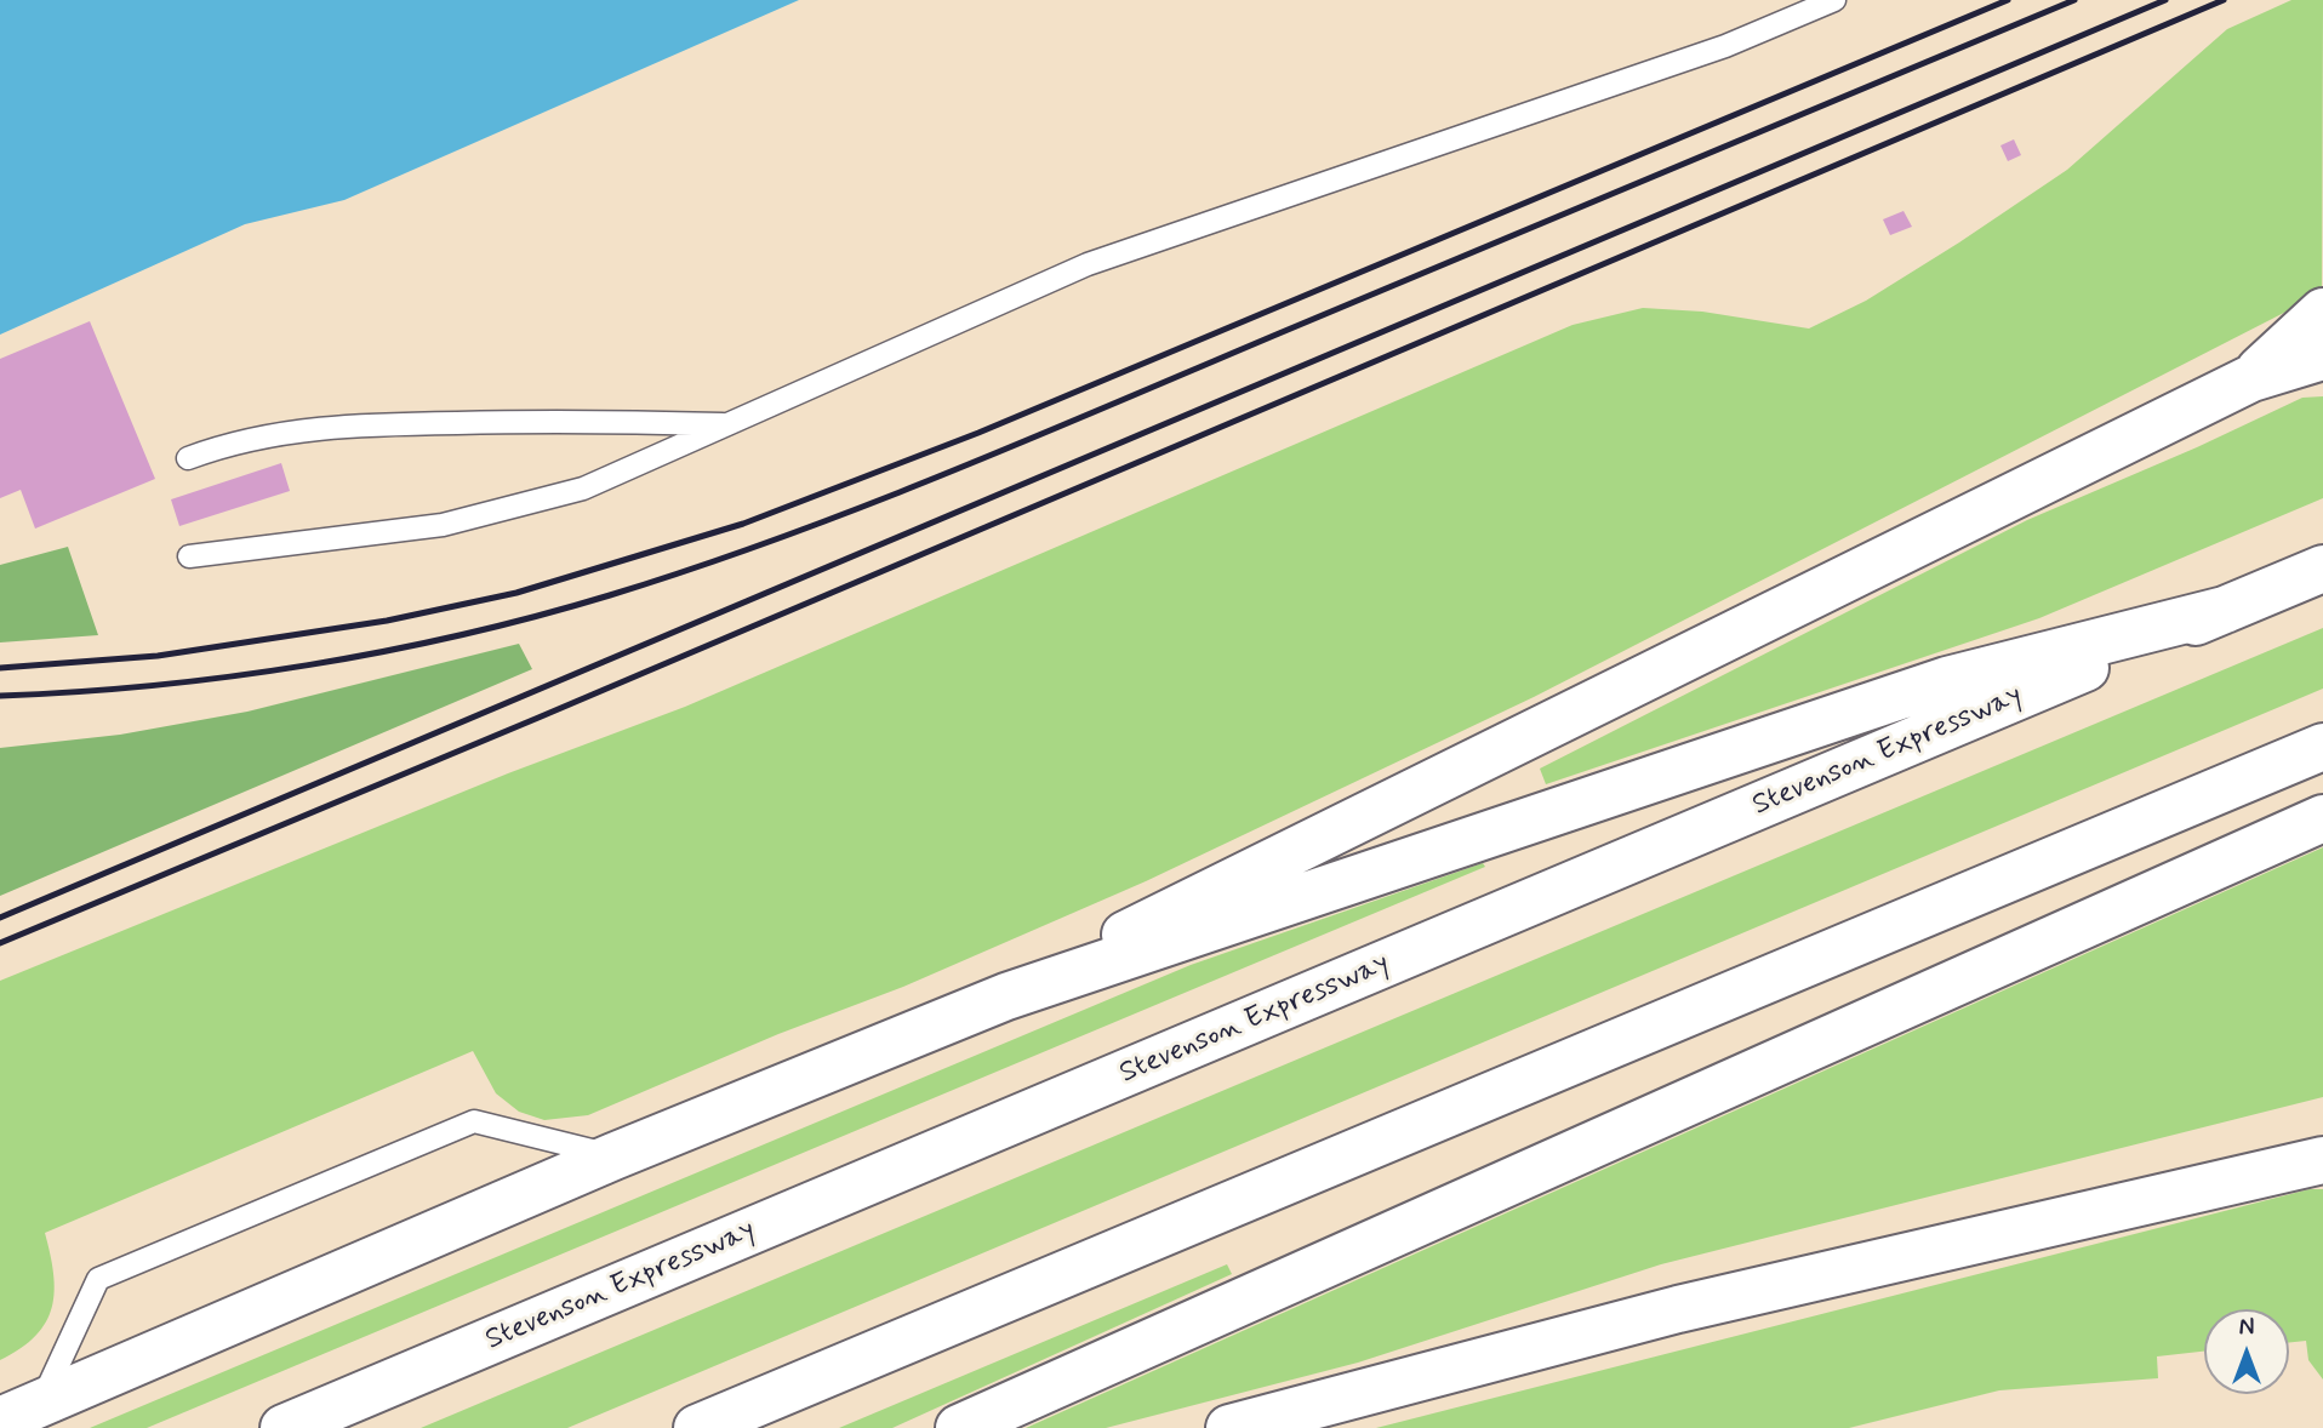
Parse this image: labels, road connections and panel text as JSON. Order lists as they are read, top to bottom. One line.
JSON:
{"streets":{"highway":["Stevenson Expressway"]},"north":"top"}
